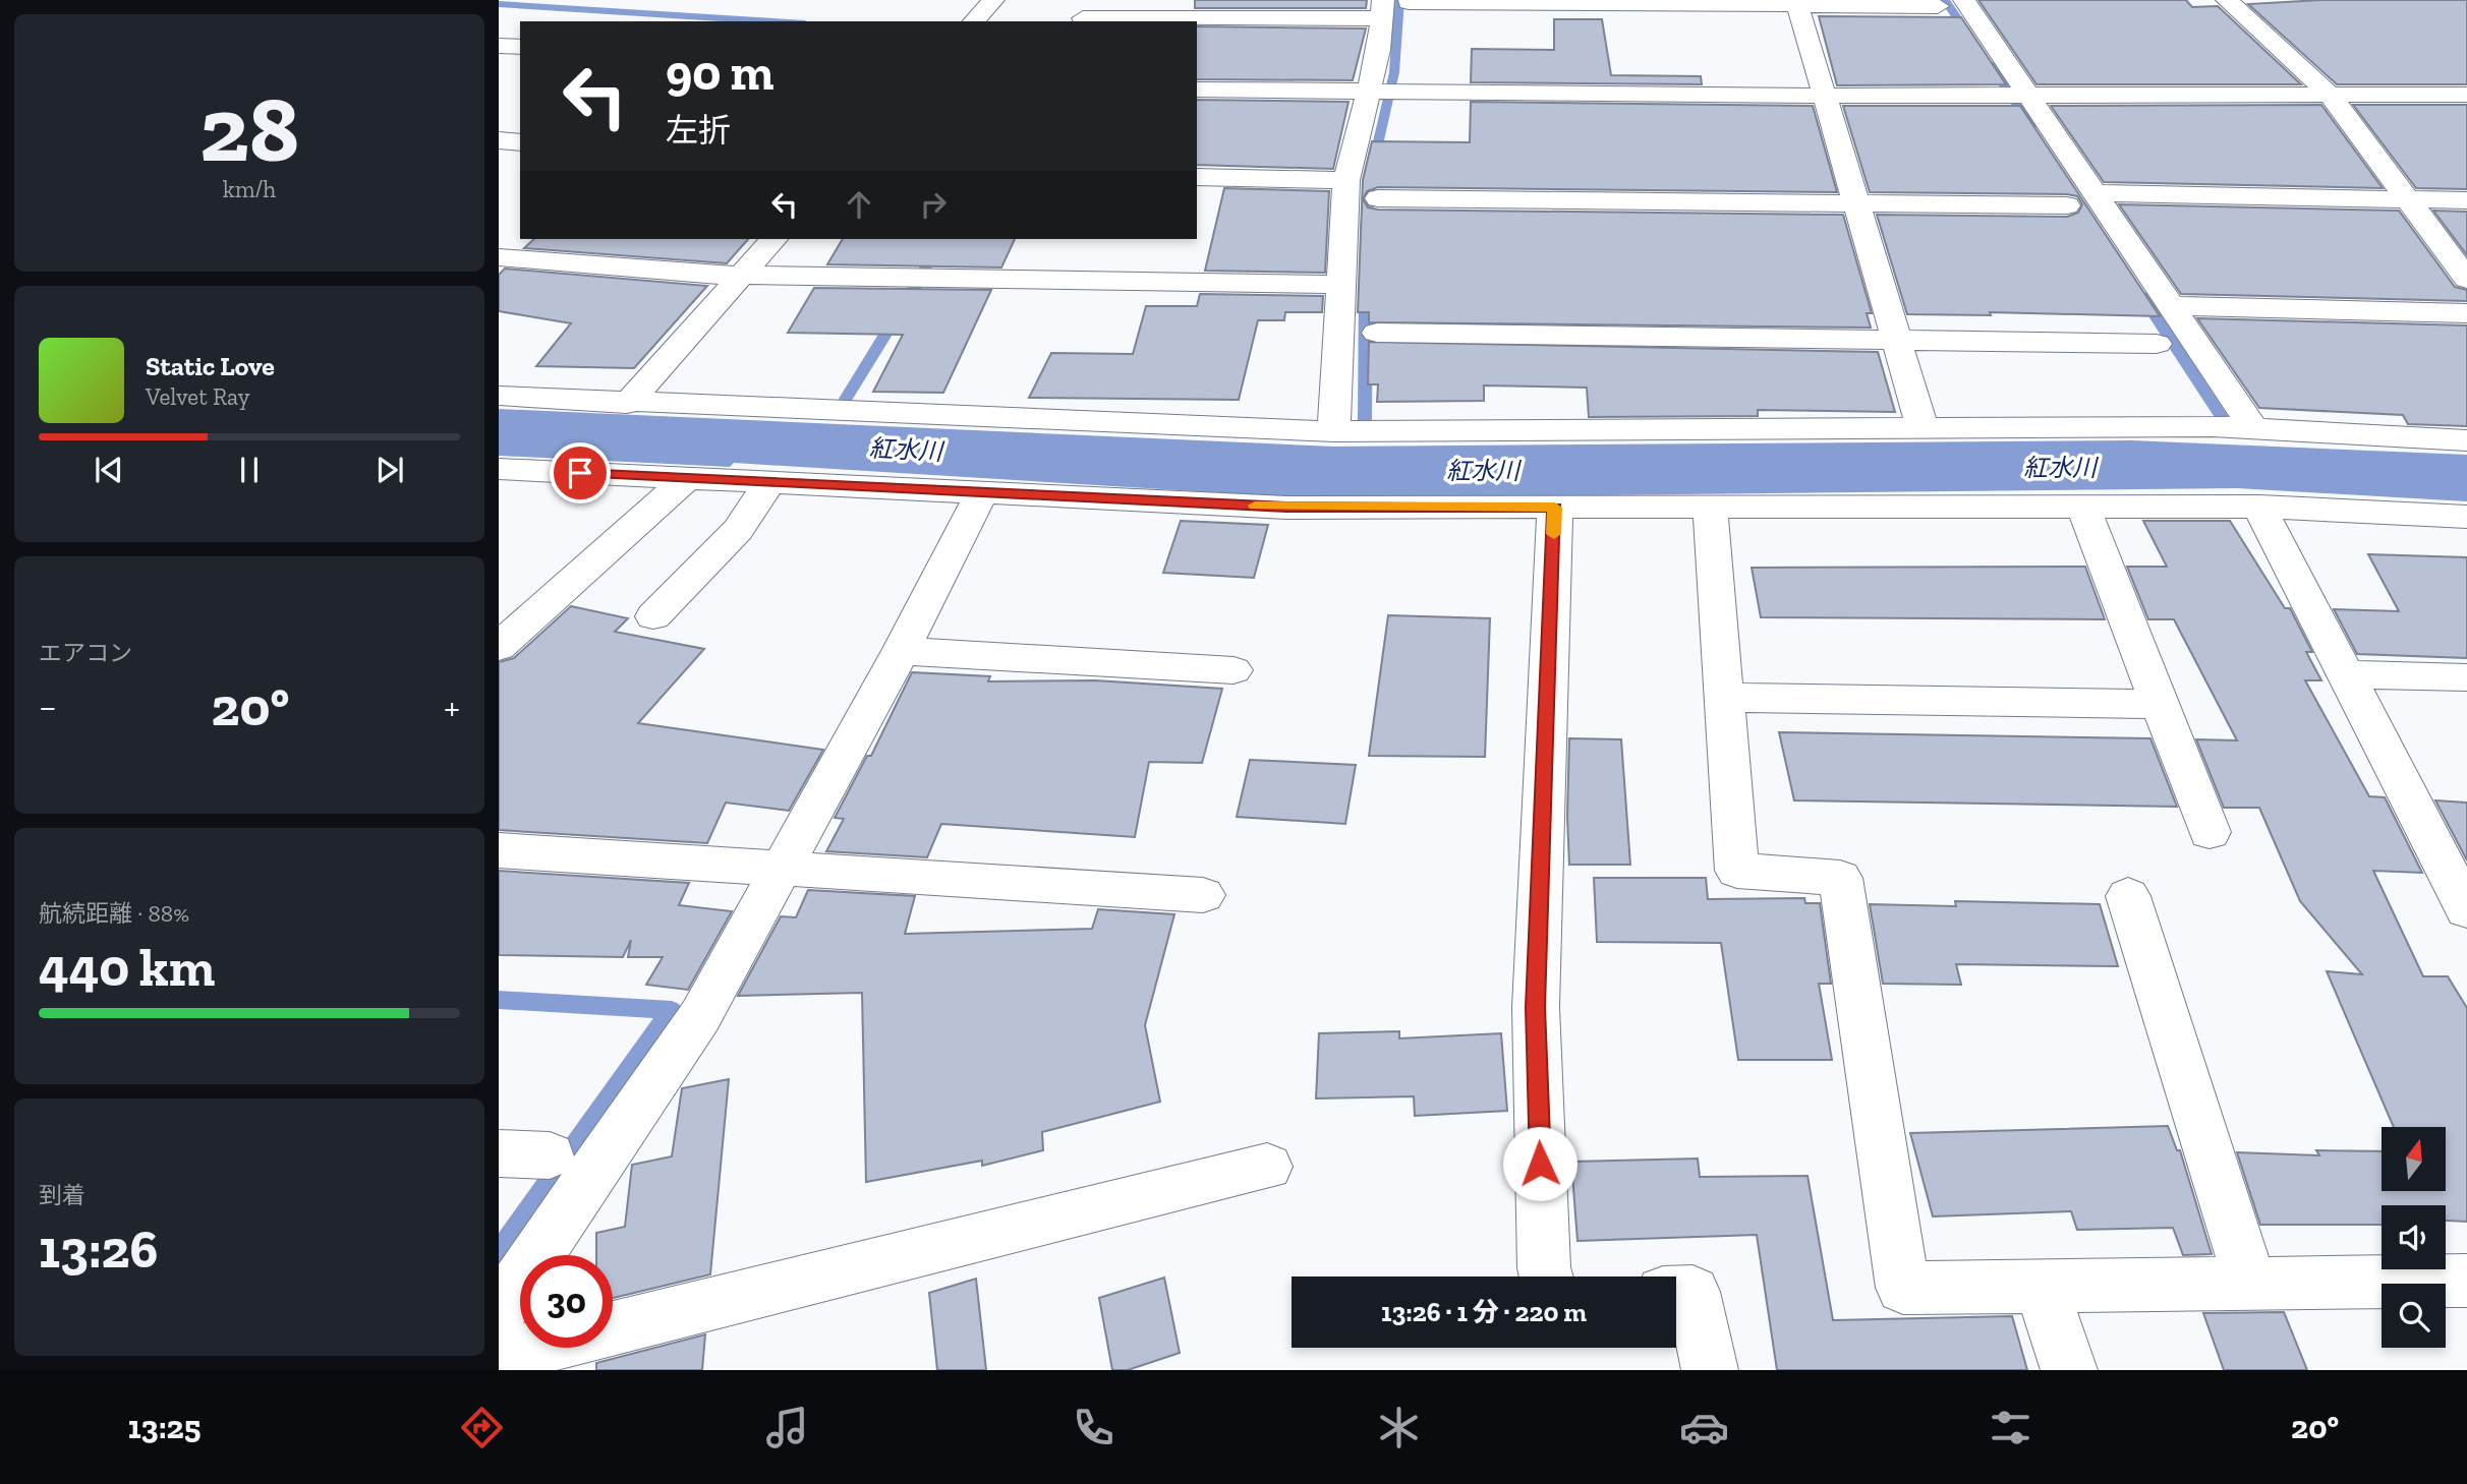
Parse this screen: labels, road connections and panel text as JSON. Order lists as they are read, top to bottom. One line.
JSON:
{"water":["紅水川"],"north":"top","page":{"tile":[["28","km/h"],"エアコン",["航続距離 · 88%","440 km"],["到着","13:26"]],"turn":["90 m","左折"],"song":["Static Love","Velvet Ray"],"heat":["−","20°","+"],"limit":"30","trip":"13:26 · 1 分 · 220 m","tabs":["13:25","20°"]}}
